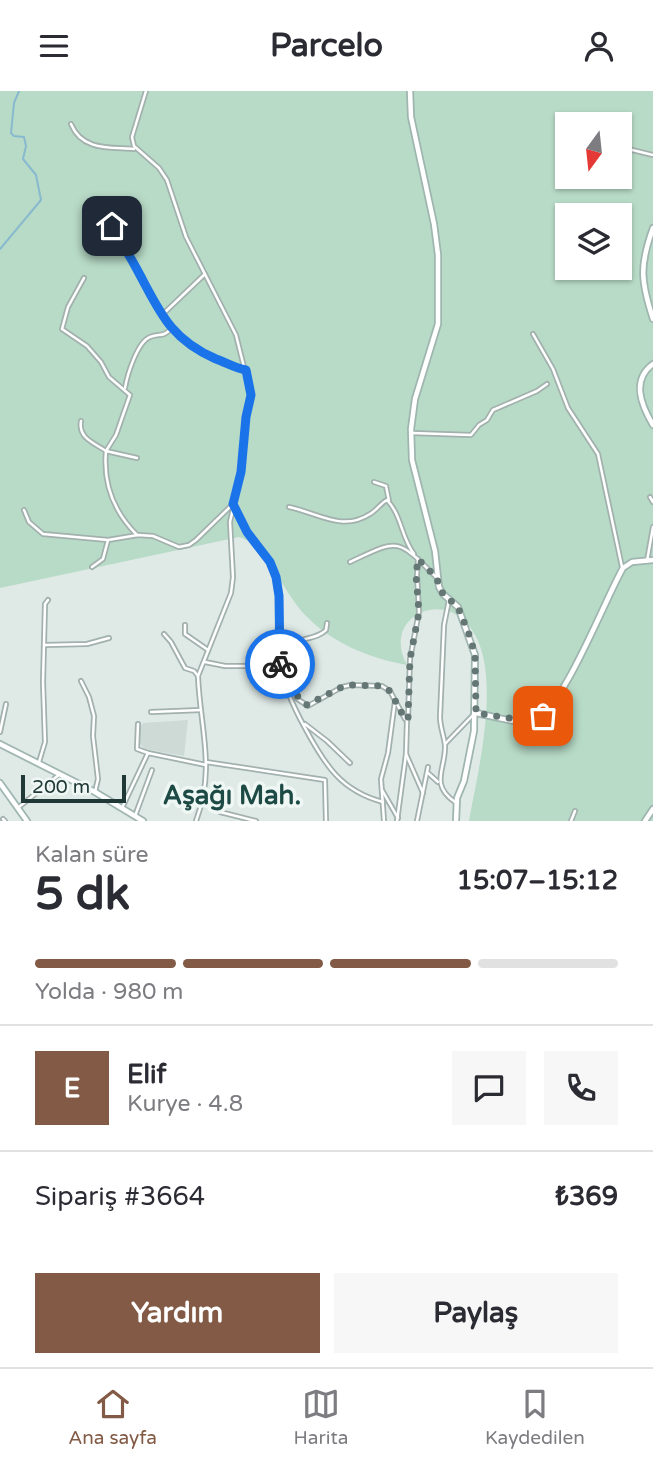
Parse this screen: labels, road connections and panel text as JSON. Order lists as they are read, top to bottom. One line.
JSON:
{"districts":["Aşağı Mah."],"scale_bar":"200 m","north":"bottom","page":{"header":"Parcelo","scale":"200 m","heading":["5 dk","Kalan süre","15:07–15:12"],"panel":["Elif","Kurye · 4.8","Sipariş #3664","₺369"],"bar":"Yolda · 980 m","round":"E","buttons":["Yardım","Paylaş"],"tabs":["Ana sayfa","Harita","Kaydedilen"]}}
